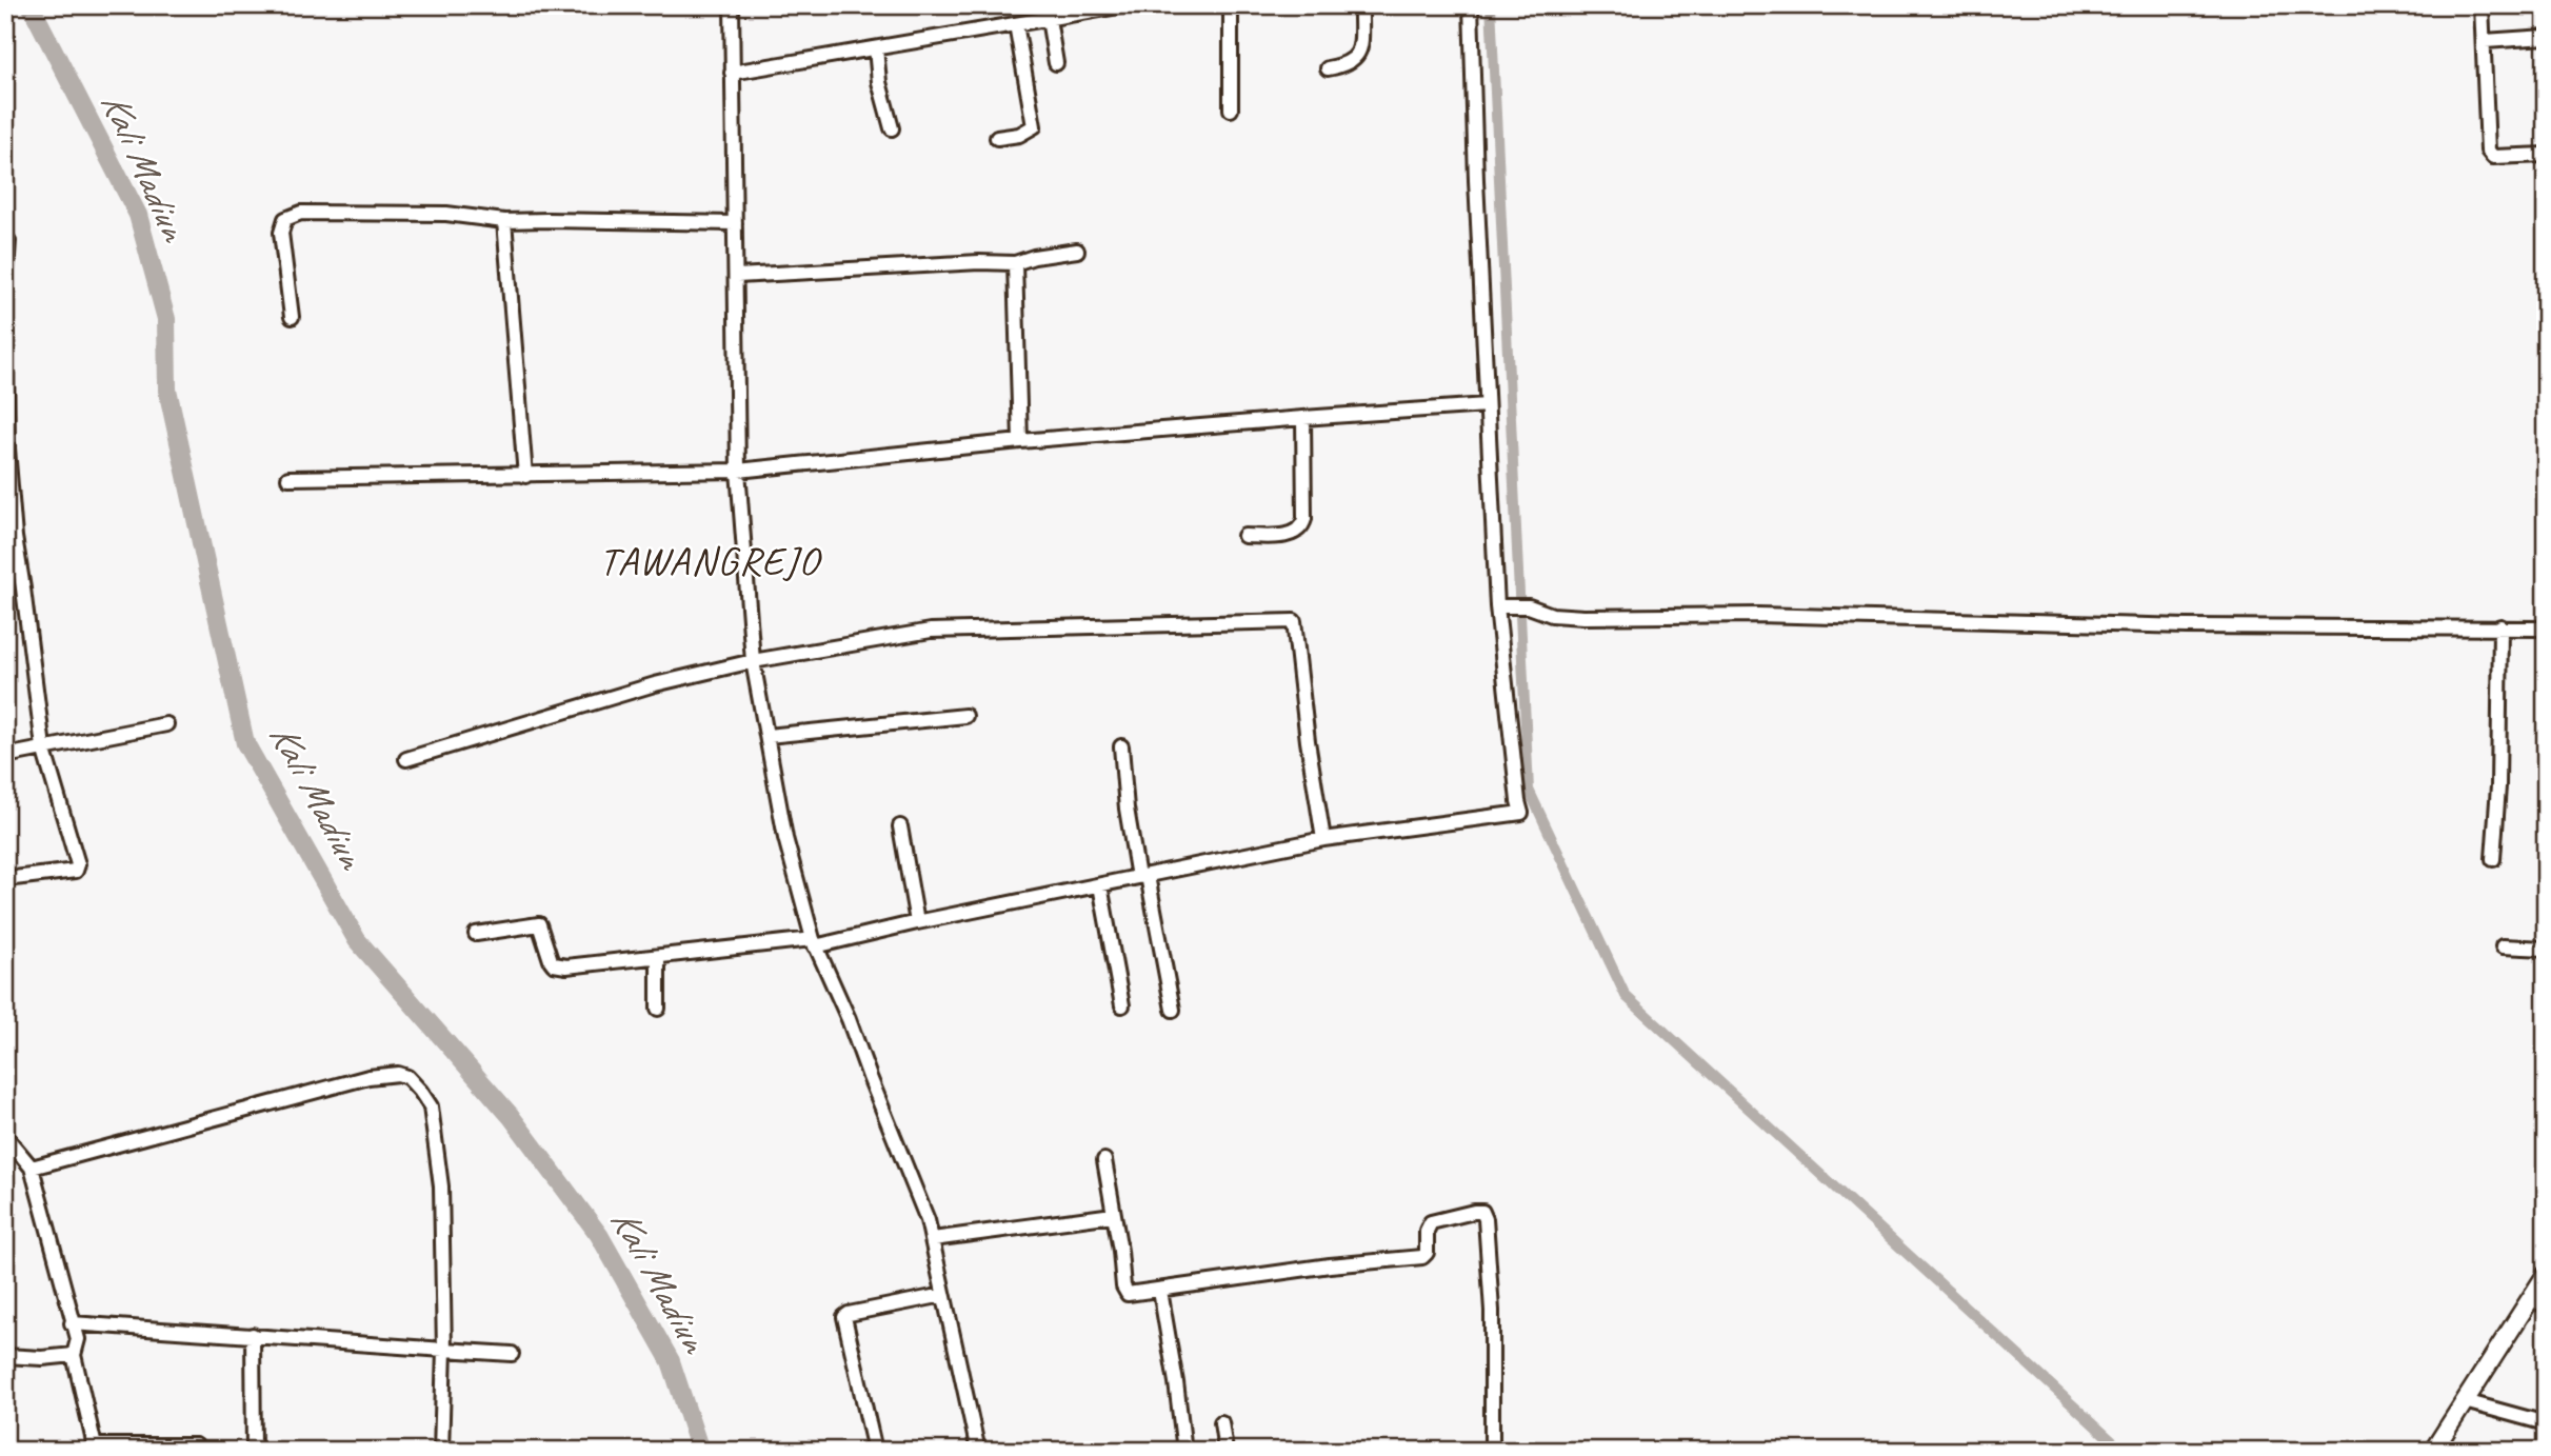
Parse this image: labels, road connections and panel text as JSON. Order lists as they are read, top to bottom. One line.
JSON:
{"districts":["TAWANGREJO"],"water":["Kali Madiun"]}
